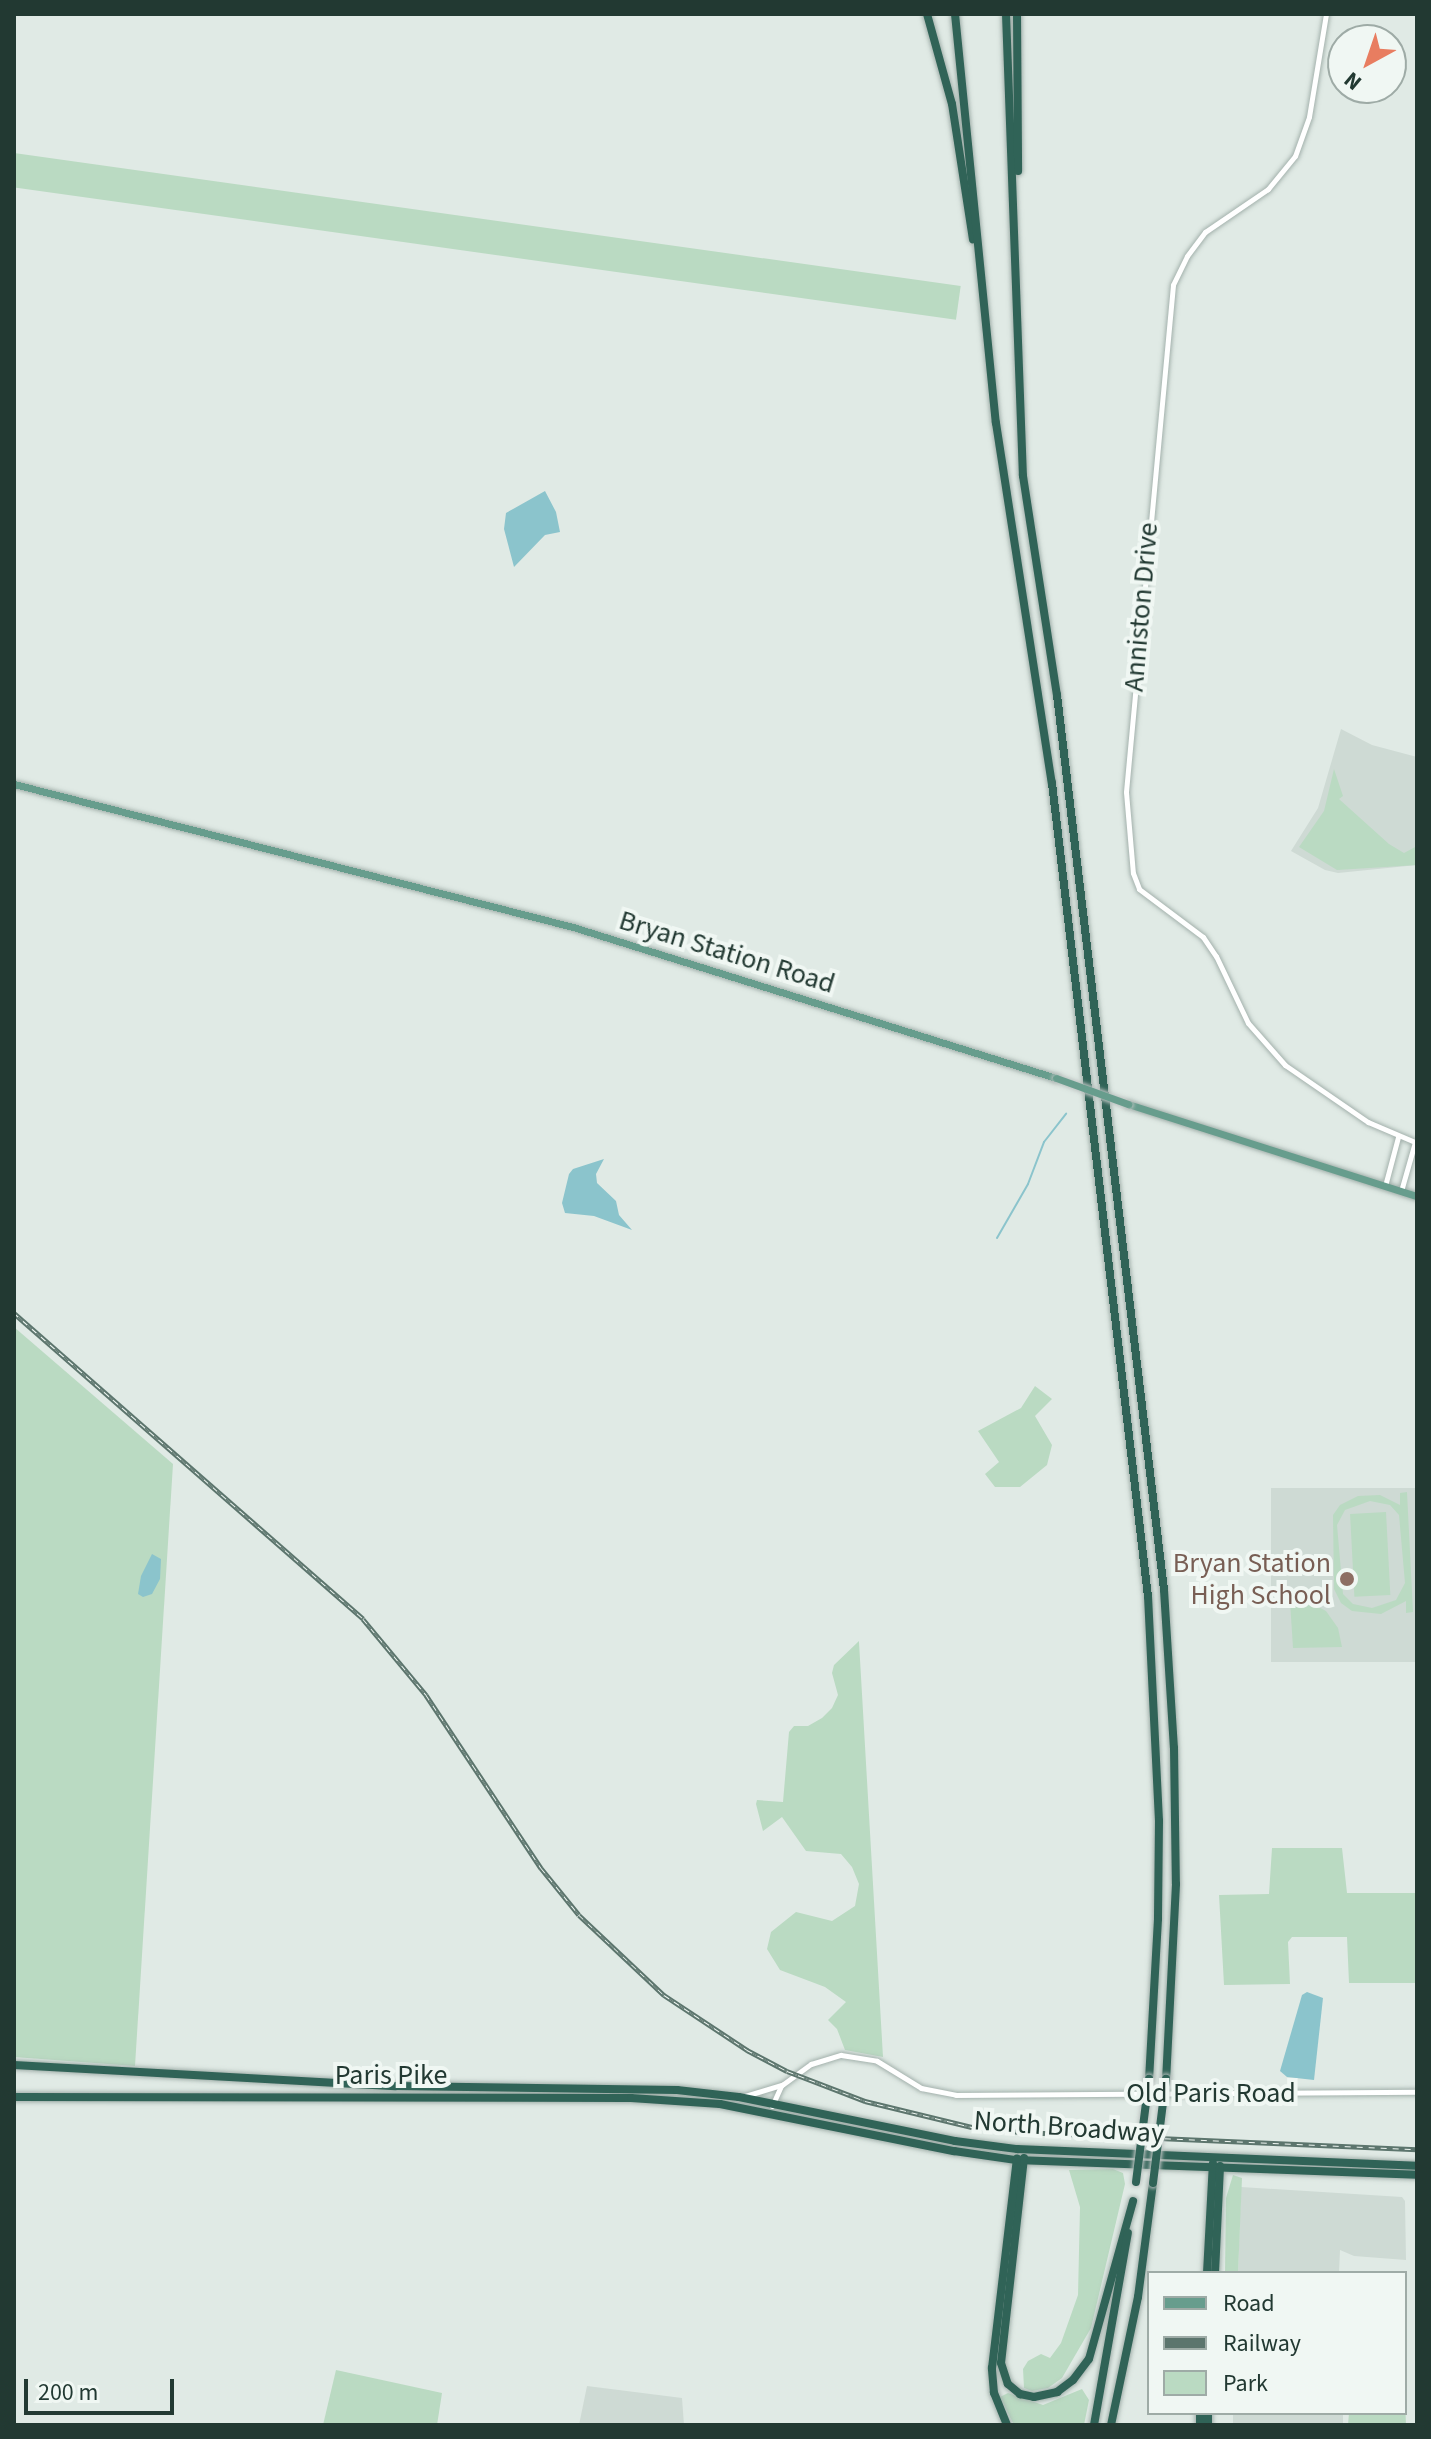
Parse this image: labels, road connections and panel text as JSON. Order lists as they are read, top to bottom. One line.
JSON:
{"streets":{"highway":["Paris Pike","North Broadway"],"main road":["Bryan Station Road"],"street":["Anniston Drive","Old Paris Road"]},"crossings":[["Anniston Drive","Bryan Station Road"],["Paris Pike","North Broadway"],["Old Paris Road","North Broadway"]],"places":["Bryan Station High School"],"legend":["Road","Railway","Park"],"scale_bar":"200 m","north":"bottom left"}
